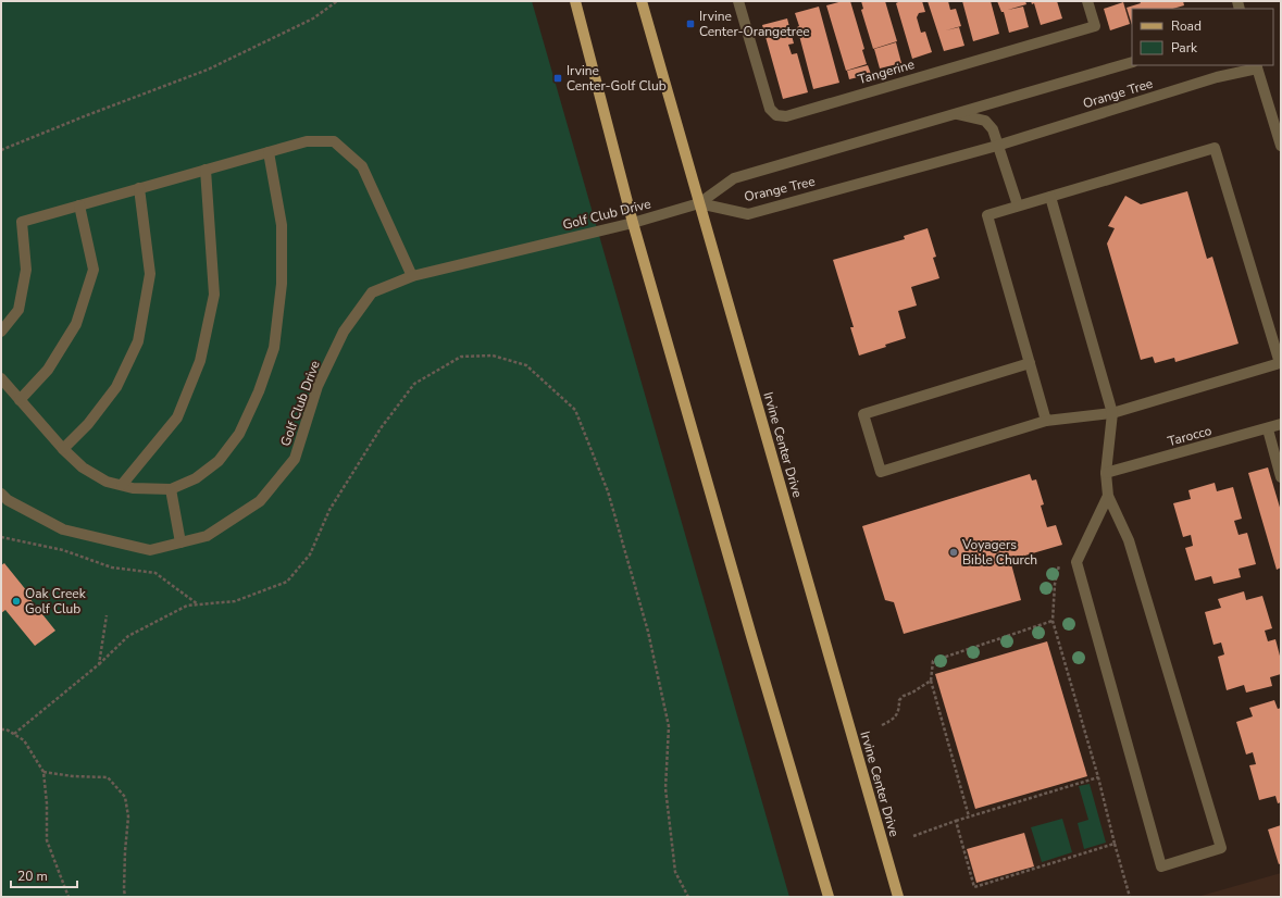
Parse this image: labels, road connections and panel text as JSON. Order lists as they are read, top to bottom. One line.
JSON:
{"streets":{"main road":["Irvine Center Drive"],"street":["Tangerine","Orange Tree","Golf Club Drive","Tarocco"]},"crossings":[["Orange Tree","Golf Club Drive"],["Orange Tree","Irvine Center Drive"],["Golf Club Drive","Irvine Center Drive"]],"places":{"transit":["Irvine Center-Orangetree","Irvine Center-Golf Club"],"other":["Voyagers Bible Church","Oak Creek Golf Club"]},"legend":["Road","Park"],"scale_bar":"20 m"}
